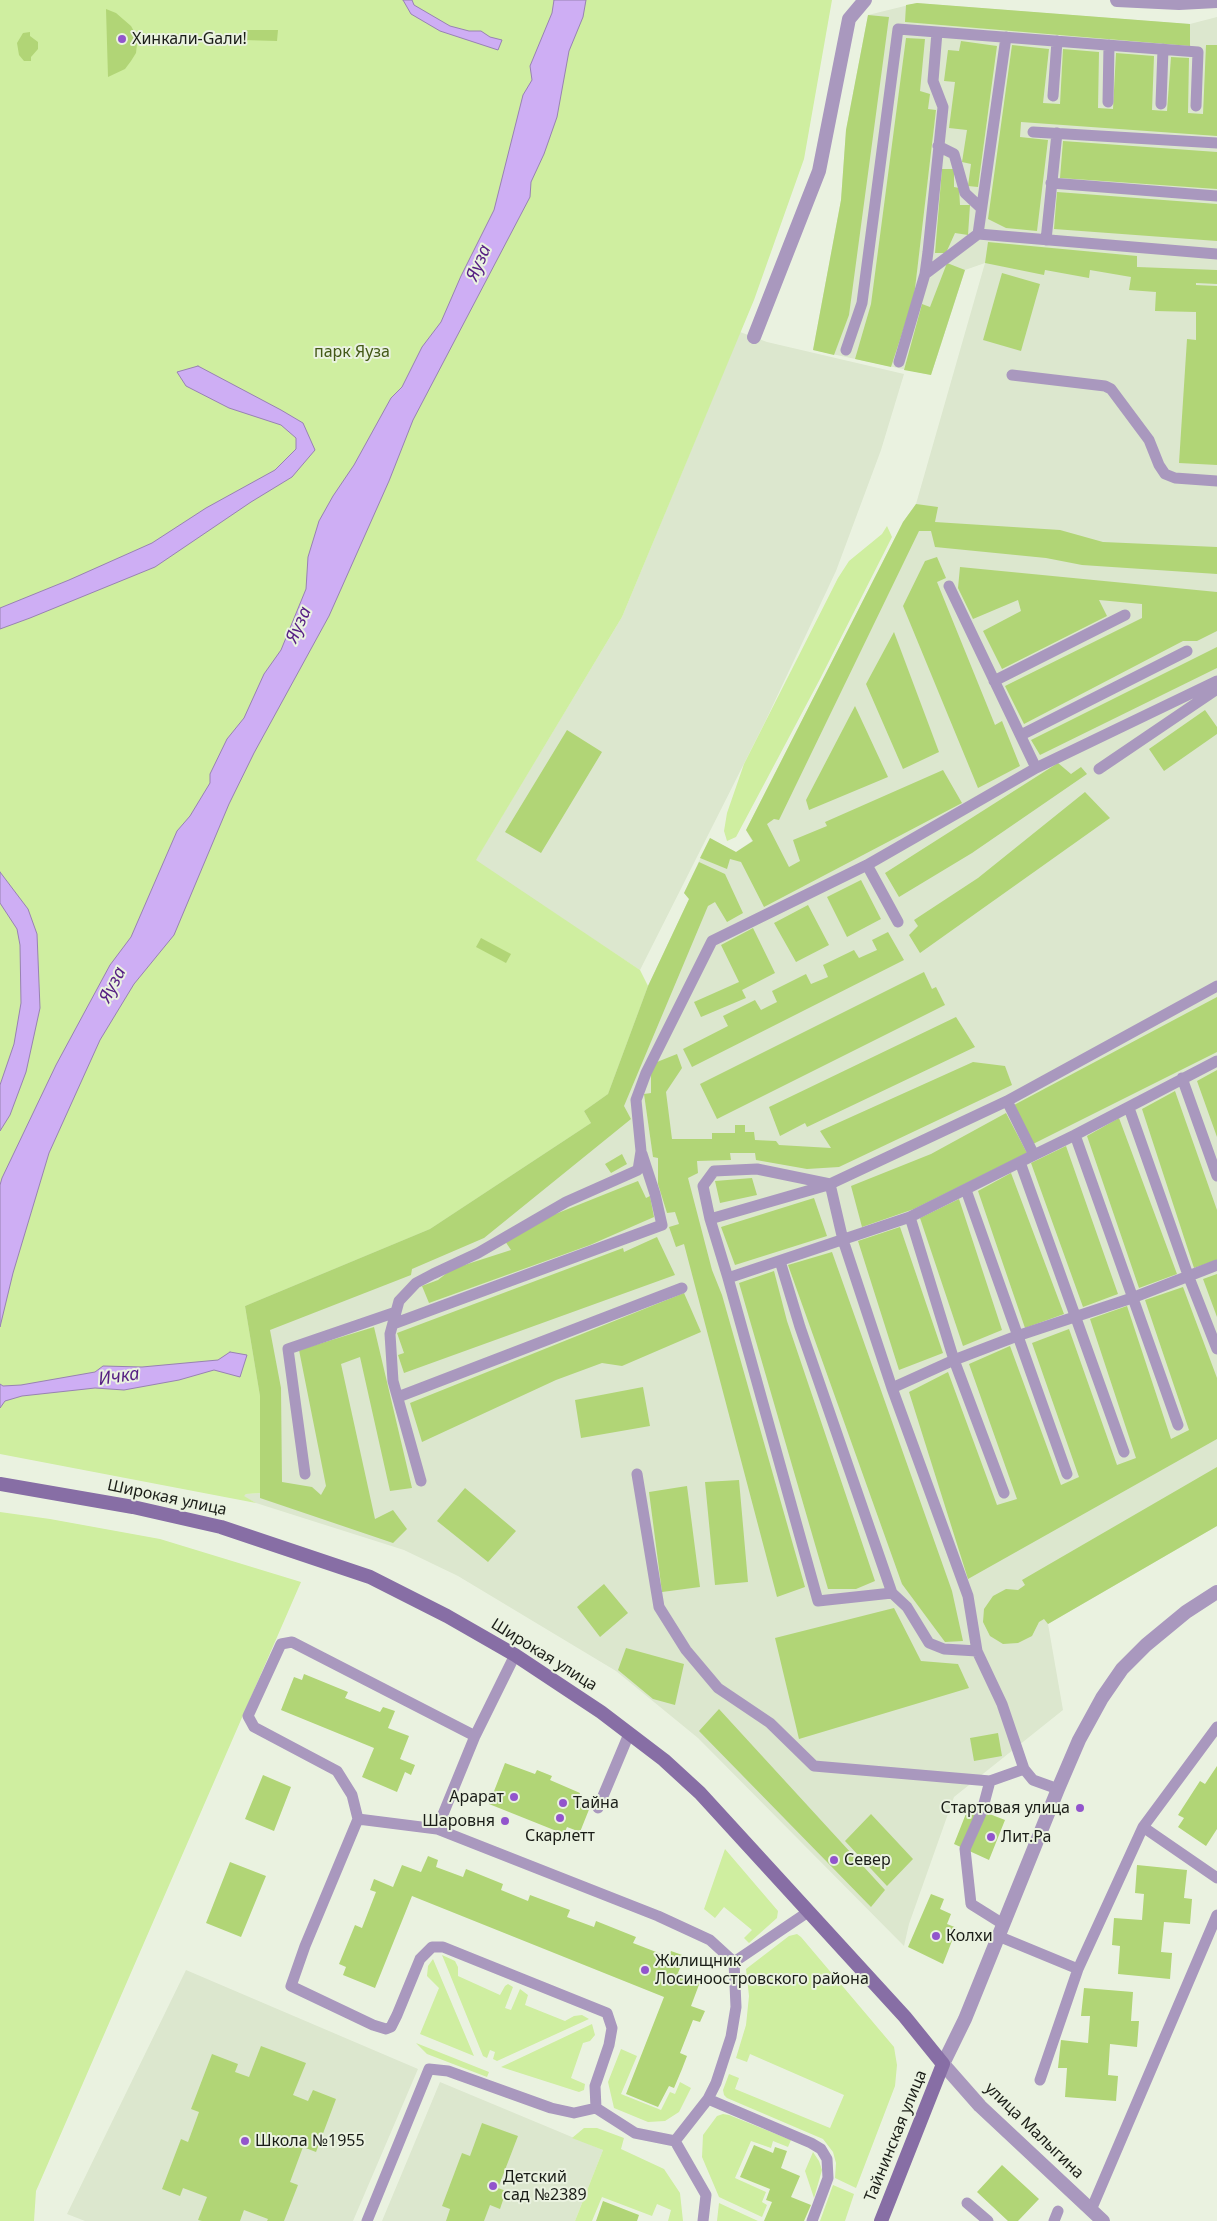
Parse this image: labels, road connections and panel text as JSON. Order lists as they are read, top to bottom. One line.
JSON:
{"streets":{"main road":["Широкая улица","Тайнинская улица"],"street":["улица Малыгина"]},"crossings":[["Широкая улица","улица Малыгина"],["Широкая улица","Тайнинская улица"],["улица Малыгина","Тайнинская улица"]],"water":["Яуза","Ичка"],"parks":["парк Яуза"],"places":["Хинкали-Gали!","Арарат","Тайна","Стартовая улица","Скарлетт","Шаровня","Лит.Ра","Север","Колхи","Жилищник Лосиноостровского района","Школа №1955","Детский сад №2389"]}
